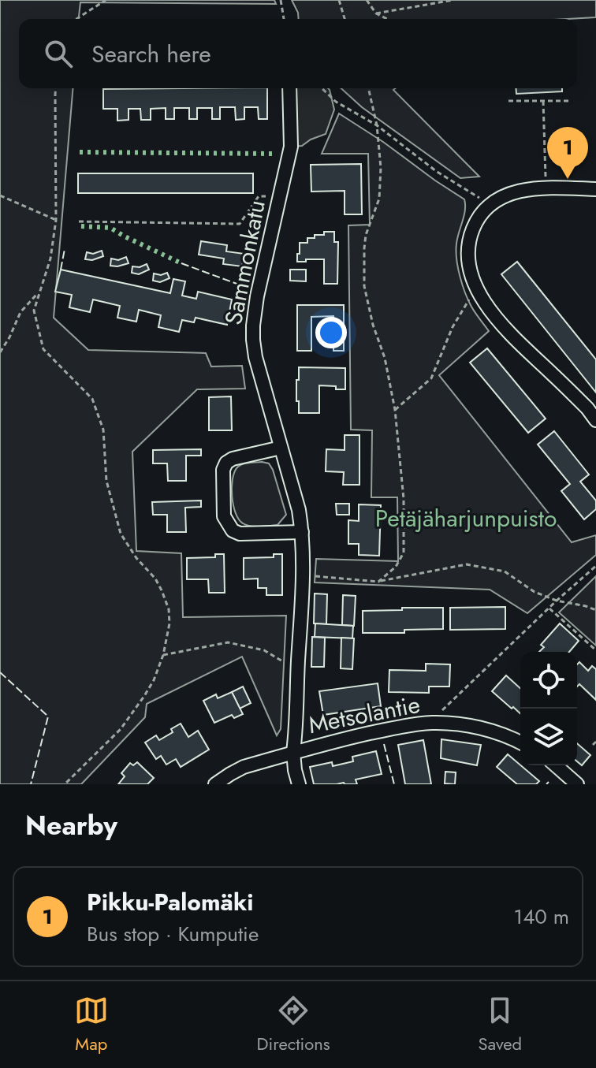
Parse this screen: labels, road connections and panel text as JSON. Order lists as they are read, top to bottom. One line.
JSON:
{"streets":{"street":["Sammonkatu","Metsolantie"]},"crossings":[["Sammonkatu","Metsolantie"]],"parks":["Petäjäharjunpuisto"],"page":{"search":"Search here","pins":"1","heading":"Nearby","list":[{"mark":"1","name":"Pikku-Palomäki","note":"Bus stop · Kumputie","value":"140 m"}],"nav":["Map","Directions","Saved"]}}
